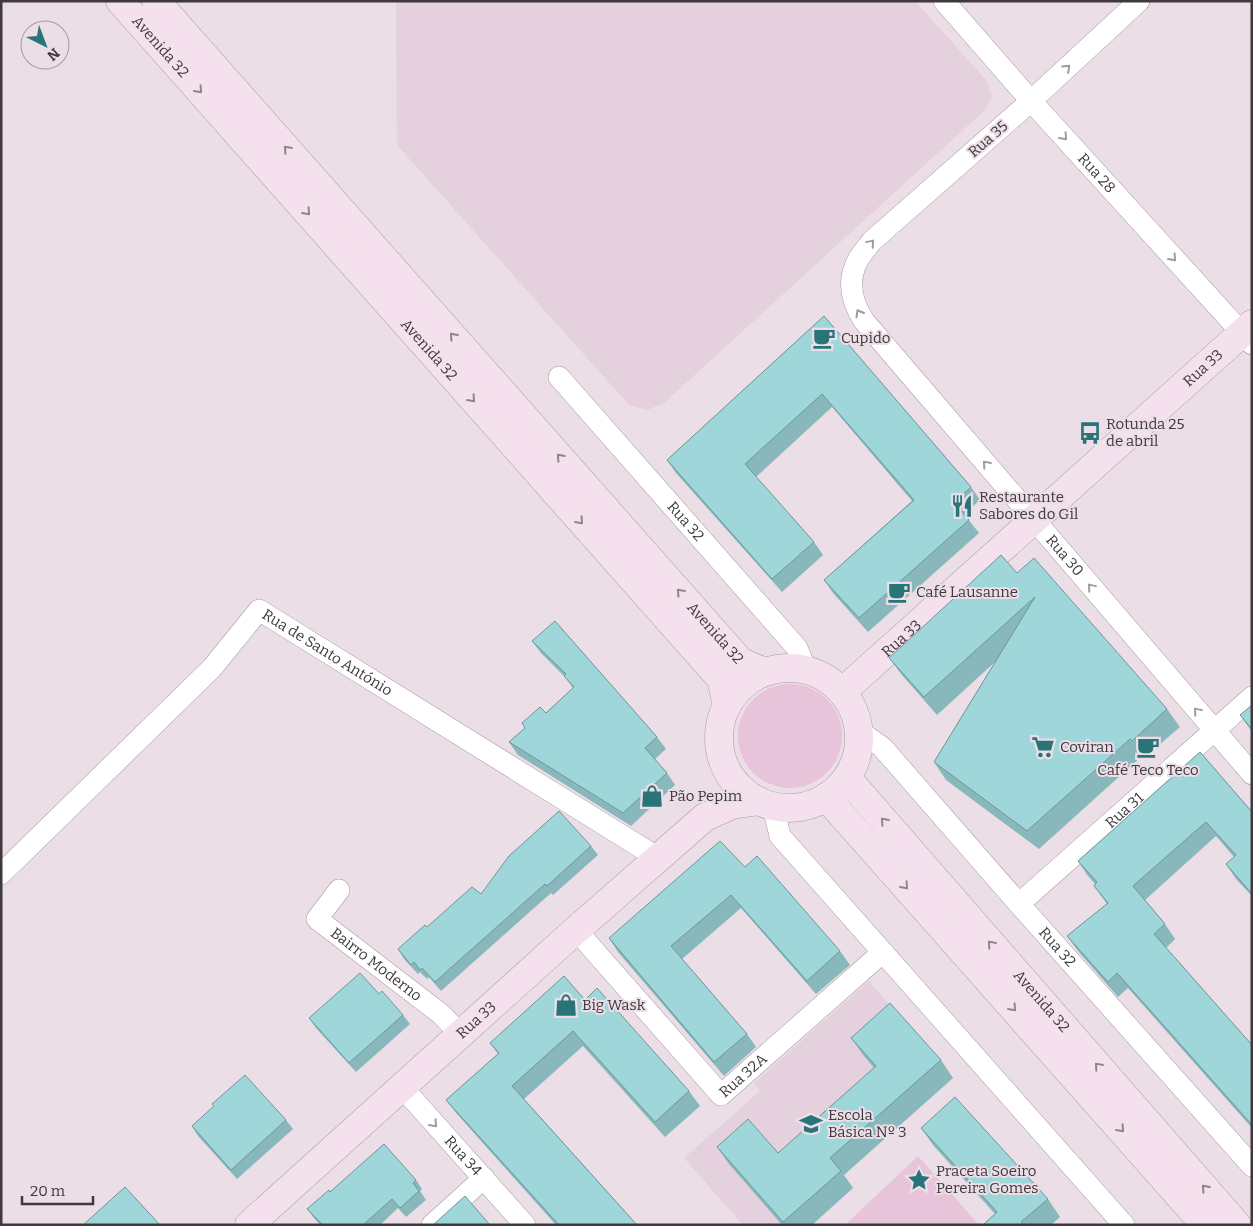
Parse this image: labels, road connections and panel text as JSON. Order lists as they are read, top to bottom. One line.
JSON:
{"streets":{"main road":["Avenida 32","Rua 33"],"street":["Rua 35","Rua 28","Rua 32","Rua 30","Rua de Santo António","Rua 31","Bairro Moderno","Rua 32A","Rua 34"]},"crossings":[["Avenida 32","Rua 33"],["Avenida 32","Rua 32"],["Rua 35","Rua 28"],["Rua 35","Rua 30"],["Rua 28","Rua 33"],["Rua 33","Rua 32"],["Rua 33","Rua 30"],["Rua 33","Rua de Santo António"],["Rua 33","Bairro Moderno"],["Rua 33","Rua 32A"],["Rua 33","Rua 34"],["Rua 32","Rua 31"],["Rua 30","Rua 31"]],"one_way":["Rua 35","Rua 28","Rua 30","Rua 34"],"places":{"cafe":["Cupido","Café Lausanne","Café Teco Teco"],"bus stop":["Rotunda 25 de abril"],"restaurant":["Restaurante Sabores do Gil"],"supermarket":["Coviran"],"shop":["Pão Pepim","Big Wask"],"school or university":["Escola Básica Nº 3"],"place":["Praceta Soeiro Pereira Gomes"]},"scale_bar":"20 m","north":"bottom right"}
